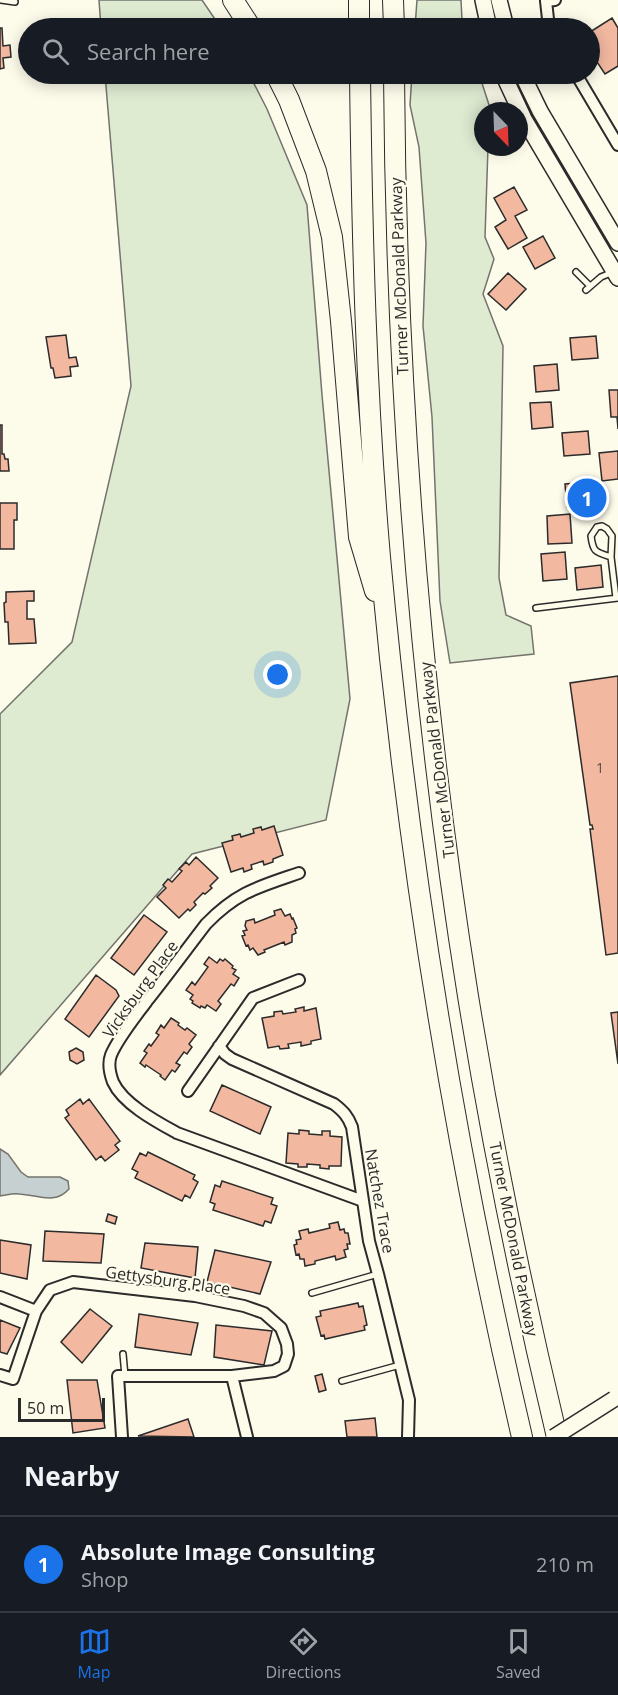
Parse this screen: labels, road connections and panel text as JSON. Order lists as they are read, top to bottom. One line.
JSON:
{"streets":{"highway":["Turner McDonald Parkway"],"street":["Vicksburg Place","Natchez Trace","Gettysburg Place"]},"crossings":[["Vicksburg Place","Natchez Trace"]],"house_numbers":["1"],"scale_bar":"50 m","north":"bottom right","page":{"search":"Search here","pins":"1","scale":"50 m","heading":"Nearby","list":[{"mark":"1","name":"Absolute Image Consulting","note":"Shop","value":"210 m"}],"nav":["Map","Directions","Saved"]}}
